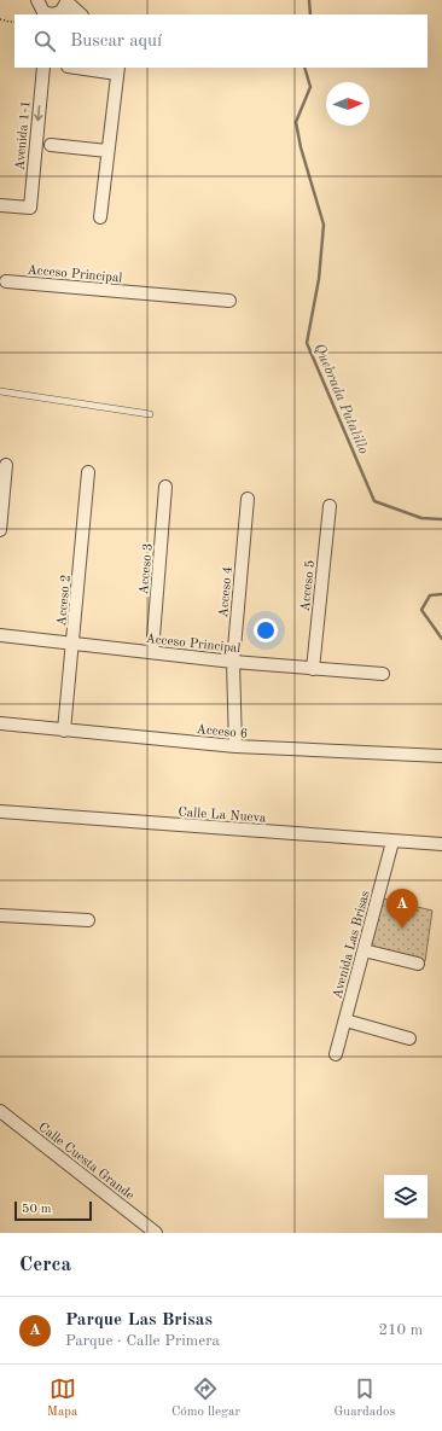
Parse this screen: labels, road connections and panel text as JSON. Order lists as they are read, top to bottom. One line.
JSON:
{"streets":{"street":["Avenida 1-1","Acceso Principal","Acceso 3","Acceso 5","Acceso 4","Acceso 2","Acceso 6","Calle La Nueva","Avenida Las Brisas","Calle Cuesta Grande"]},"crossings":[["Acceso Principal","Acceso 3"],["Acceso Principal","Acceso 5"],["Acceso Principal","Acceso 4"],["Acceso Principal","Acceso 2"],["Acceso 4","Acceso 6"],["Acceso 2","Acceso 6"],["Calle La Nueva","Avenida Las Brisas"]],"water":["Quebrada Patalillo"],"scale_bar":"50 m","north":"right","page":{"search":"Buscar aquí","pins":"A","scale":"50 m","heading":"Cerca","list":[{"mark":"A","name":"Parque Las Brisas","note":"Parque · Calle Primera","value":"210 m"}],"nav":["Mapa","Cómo llegar","Guardados"]}}
